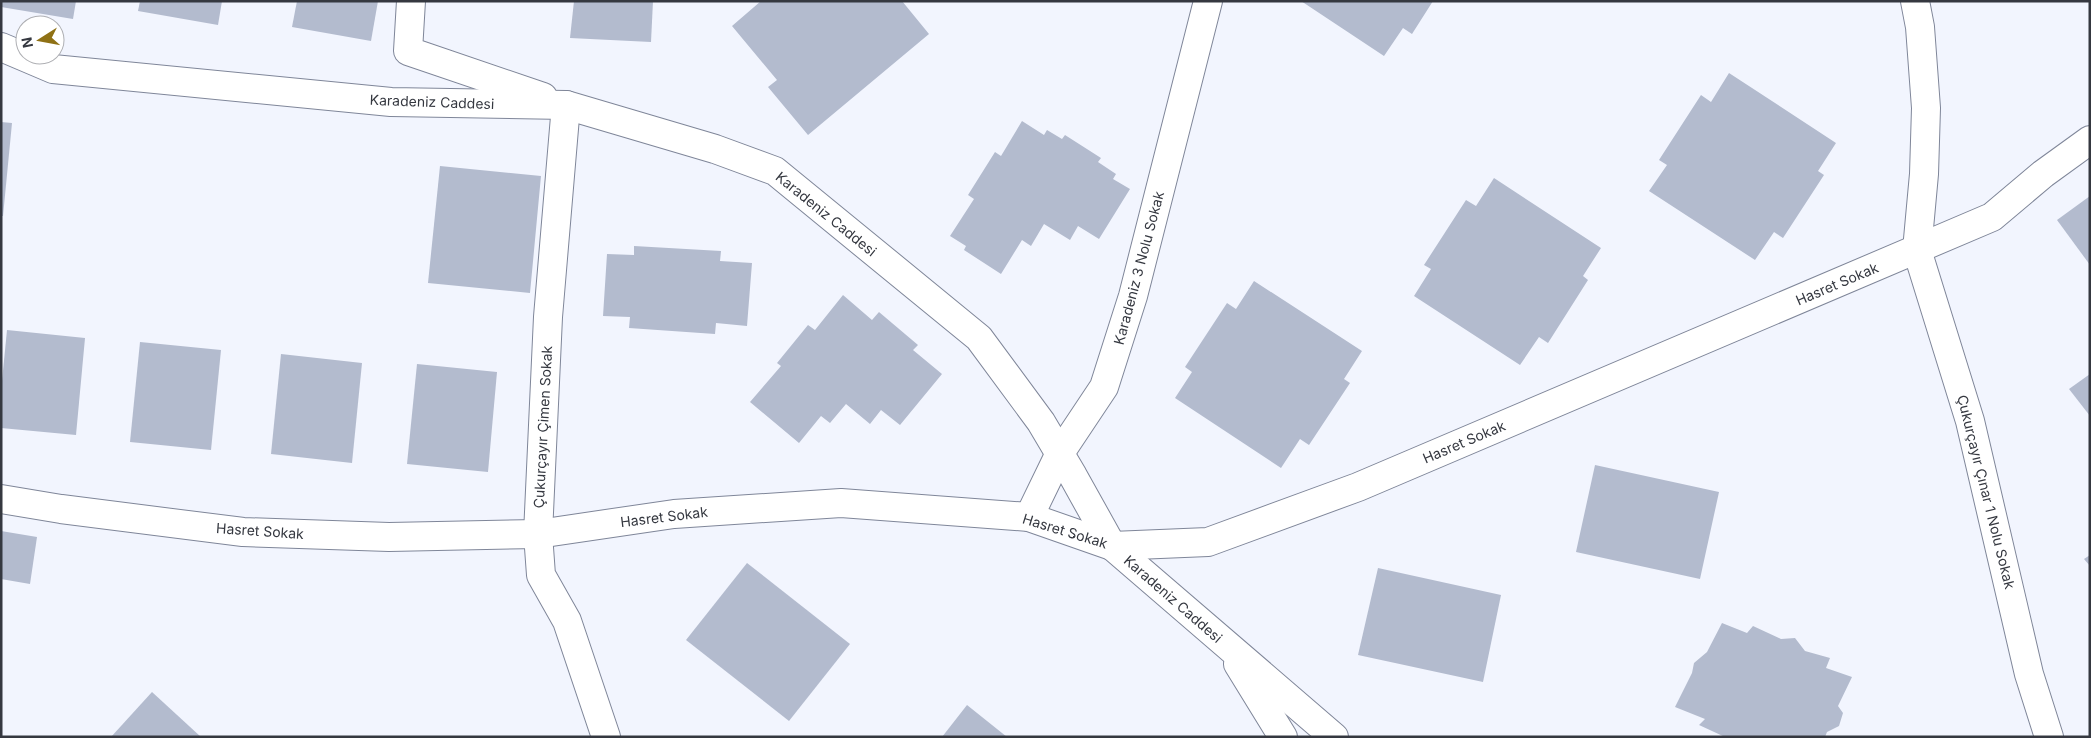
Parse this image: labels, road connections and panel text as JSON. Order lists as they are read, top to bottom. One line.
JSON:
{"streets":{"street":["Karadeniz Caddesi","Karadeniz 3 Nolu Sokak","Hasret Sokak","Çukurçayır Çimen Sokak","Çukurçayır Çınar 1 Nolu Sokak"]},"crossings":[["Karadeniz Caddesi","Karadeniz 3 Nolu Sokak"],["Karadeniz Caddesi","Hasret Sokak"],["Karadeniz Caddesi","Çukurçayır Çimen Sokak"],["Karadeniz 3 Nolu Sokak","Hasret Sokak"],["Hasret Sokak","Çukurçayır Çimen Sokak"],["Hasret Sokak","Çukurçayır Çınar 1 Nolu Sokak"]],"north":"left"}
